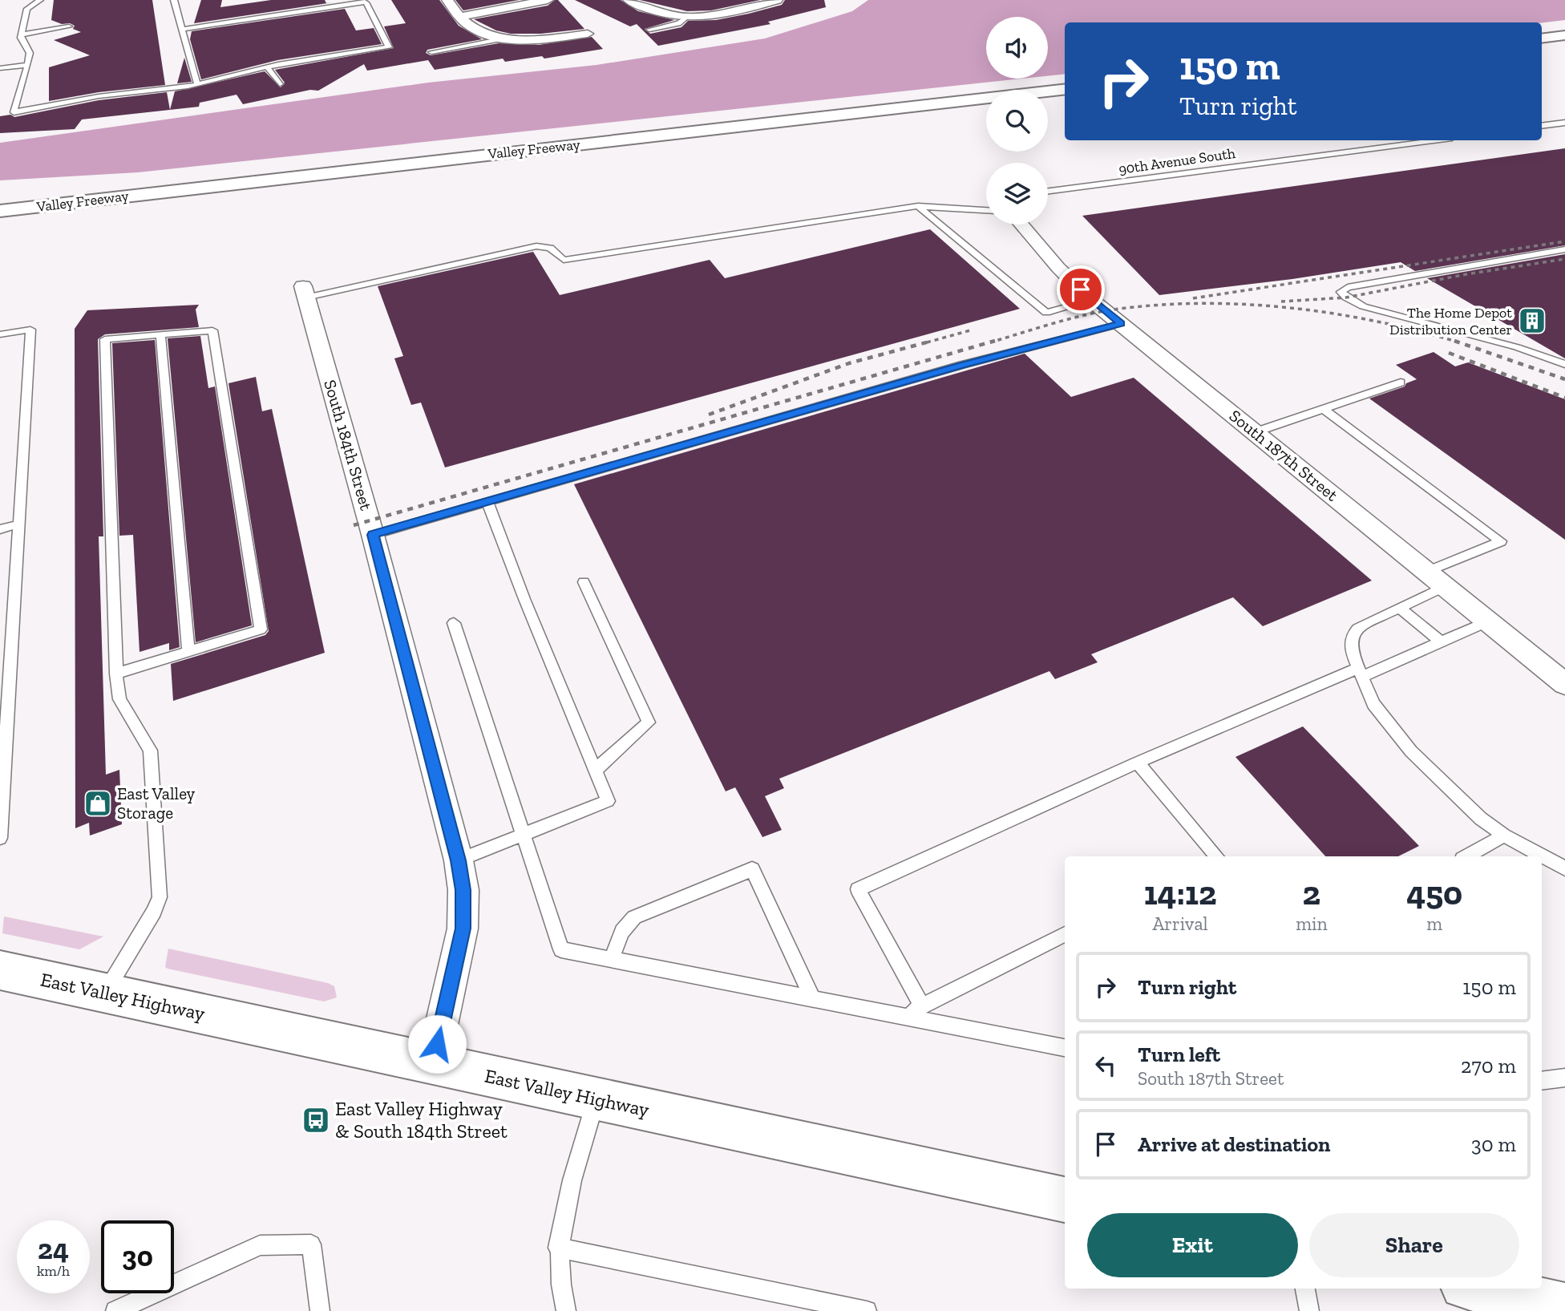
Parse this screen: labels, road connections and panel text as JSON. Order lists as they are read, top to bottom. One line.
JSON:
{"streets":{"main road":["Valley Freeway","East Valley Highway"],"street":["South 184th Street","South 187th Street"],"lane":["90th Avenue South"]},"crossings":[["South 184th Street","East Valley Highway"]],"places":{"building":["The Home Depot Distribution Center"],"shop":["East Valley Storage"],"bus stop":["East Valley Highway & South 184th Street"]},"page":{"turn":["150 m","Turn right"],"eta":["14:12","Arrival","2","min","450","m"],"list":[{"name":"Turn right","value":"150 m"},{"name":"Turn left","note":"South 187th Street","value":"270 m"},{"name":"Arrive at destination","value":"30 m"}],"buttons":["Exit","Share"],"speed":"24 km/h","limit":"30"}}
